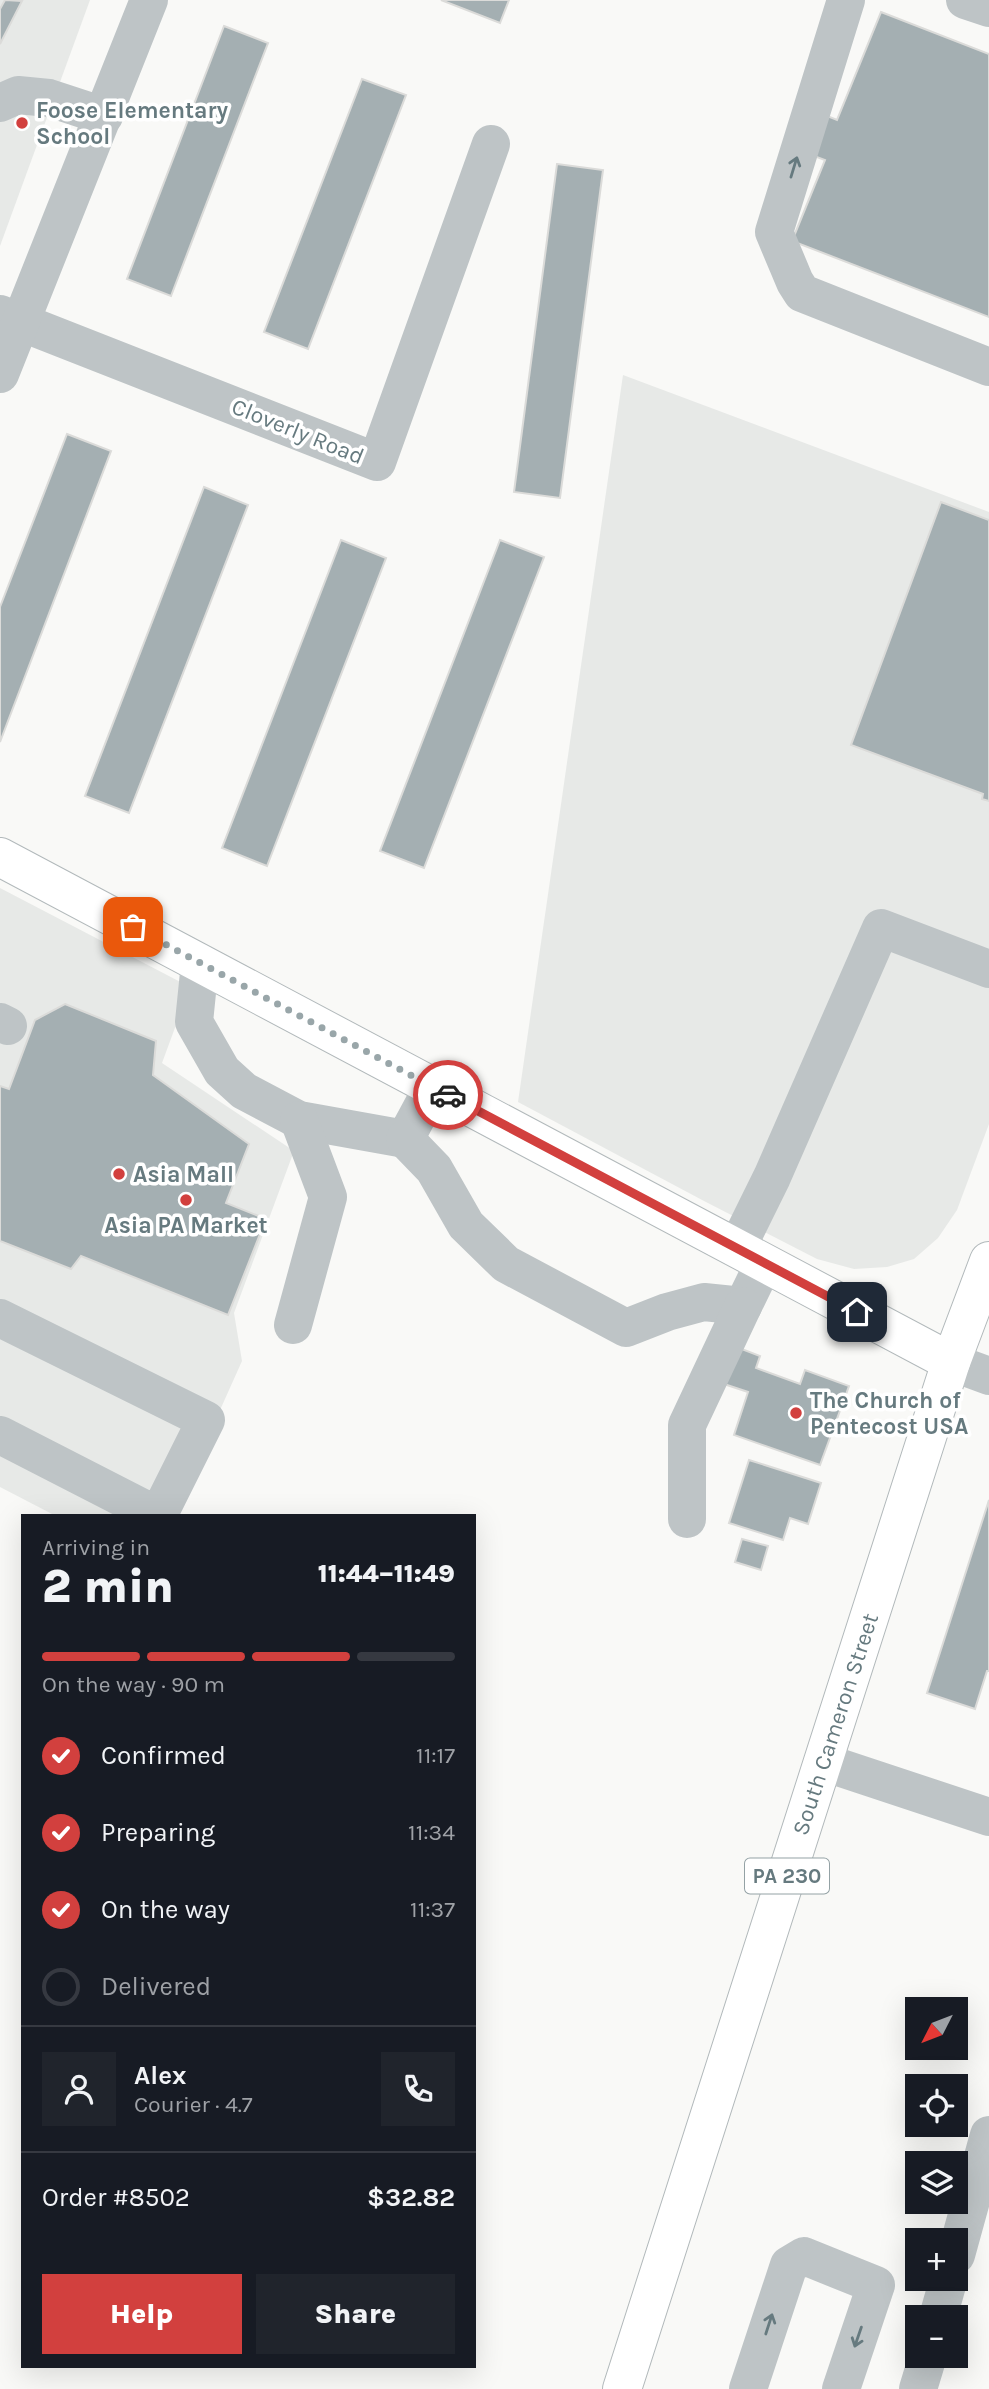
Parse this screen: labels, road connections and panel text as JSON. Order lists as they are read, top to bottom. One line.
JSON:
{"streets":{"main road":["South Cameron Street","PA 230"],"street":["Cloverly Road"]},"places":["Foose Elementary School","Asia Mall","Asia PA Market","The Church of Pentecost USA"],"north":"bottom left","page":{"heading":["2 min","Arriving in","11:44–11:49"],"panel":["Alex","Courier · 4.7","Order #8502","$32.82"],"bar":"On the way · 90 m","list":[["Confirmed","11:17"],["Preparing","11:34"],["On the way","11:37"],"Delivered"],"map_buttons":["+","−"],"buttons":["Help","Share"]}}
